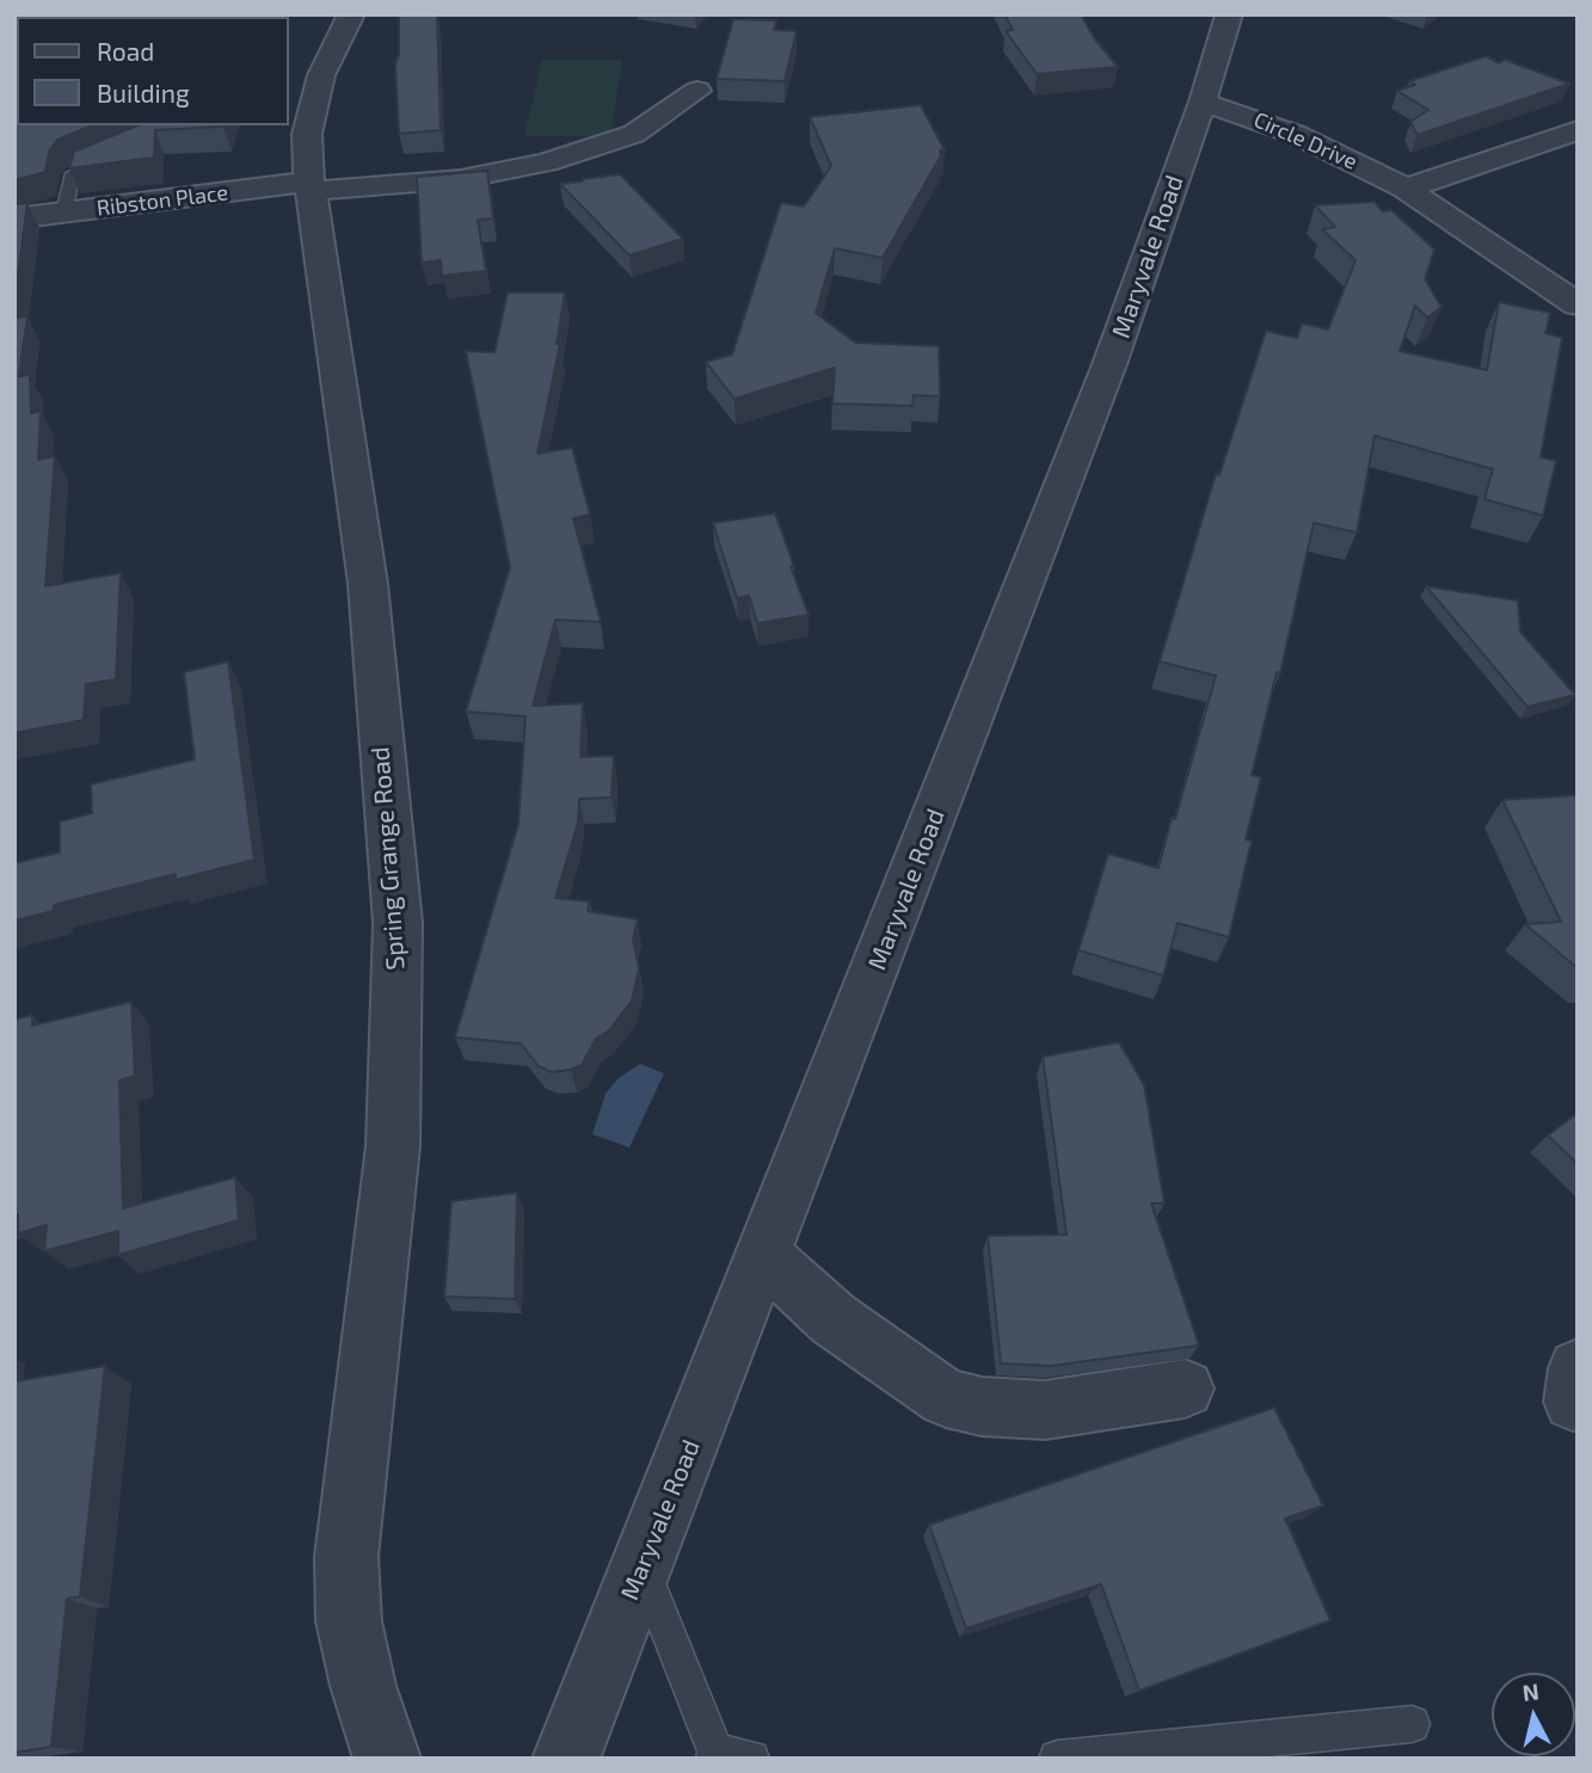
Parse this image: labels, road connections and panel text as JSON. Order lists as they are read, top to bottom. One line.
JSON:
{"streets":{"street":["Circle Drive","Ribston Place","Maryvale Road","Spring Grange Road"]},"crossings":[["Circle Drive","Maryvale Road"],["Ribston Place","Spring Grange Road"]],"legend":["Road","Building"],"north":"top"}
